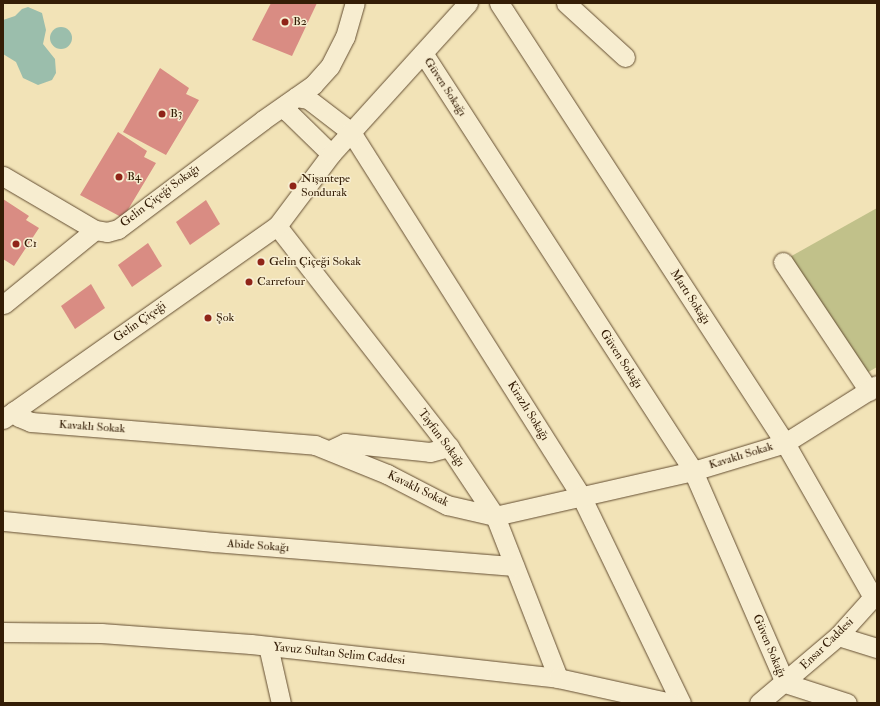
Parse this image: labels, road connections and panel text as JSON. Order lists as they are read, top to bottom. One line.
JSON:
{"streets":{"street":["Güven Sokağı","Gelin Çiçeği Sokağı","Martı Sokağı","Gelin Çiçeği","Kirazlı Sokağı","Kavaklı Sokak","Tayfun Sokağı","Abide Sokağı","Ensar Caddesi","Yavuz Sultan Selim Caddesi"]},"crossings":[["Güven Sokağı","Kavaklı Sokak"],["Güven Sokağı","Ensar Caddesi"],["Martı Sokağı","Kavaklı Sokak"],["Martı Sokağı","Ensar Caddesi"],["Gelin Çiçeği","Kavaklı Sokak"],["Gelin Çiçeği","Tayfun Sokağı"],["Kirazlı Sokağı","Kavaklı Sokak"],["Kavaklı Sokak","Tayfun Sokağı"],["Tayfun Sokağı","Abide Sokağı"],["Tayfun Sokağı","Yavuz Sultan Selim Caddesi"]],"places":["B2","B3","B4","Nişantepe Sondurak","C1","Gelin Çiçeği Sokak","Carrefour","Şok"]}
